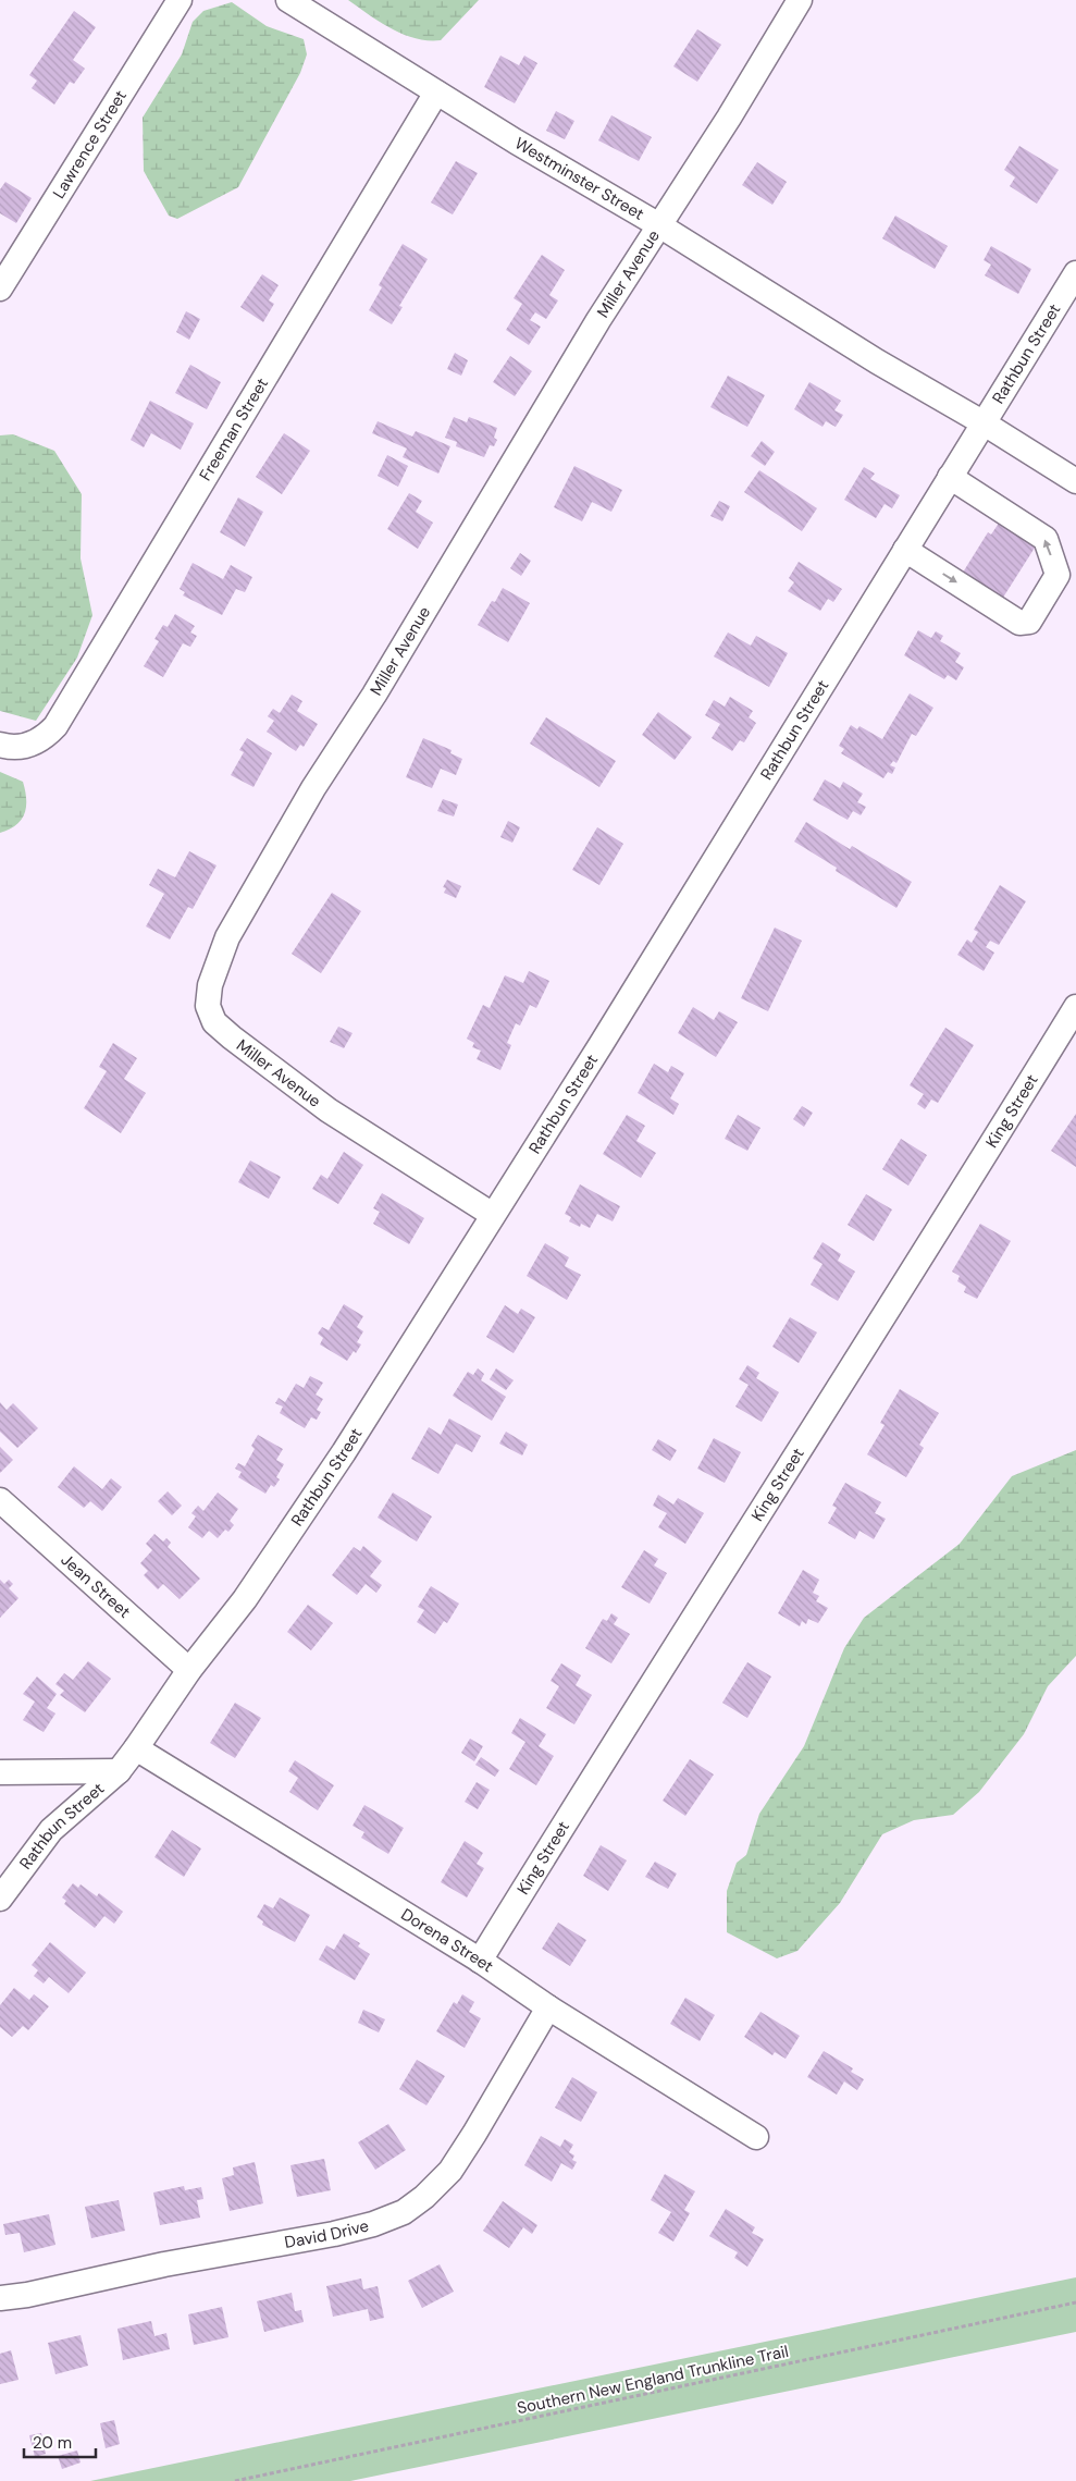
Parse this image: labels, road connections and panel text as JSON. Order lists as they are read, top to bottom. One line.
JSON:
{"streets":{"street":["Lawrence Street","Westminster Street","Miller Avenue","Rathbun Street","Freeman Street","King Street","Jean Street","Dorena Street","David Drive"],"path":["Southern New England Trunkline Trail"]},"crossings":[["Westminster Street","Miller Avenue"],["Westminster Street","Rathbun Street"],["Westminster Street","Freeman Street"],["Miller Avenue","Rathbun Street"],["Rathbun Street","Jean Street"],["Rathbun Street","Dorena Street"],["King Street","Dorena Street"],["Dorena Street","David Drive"]],"scale_bar":"20 m"}
